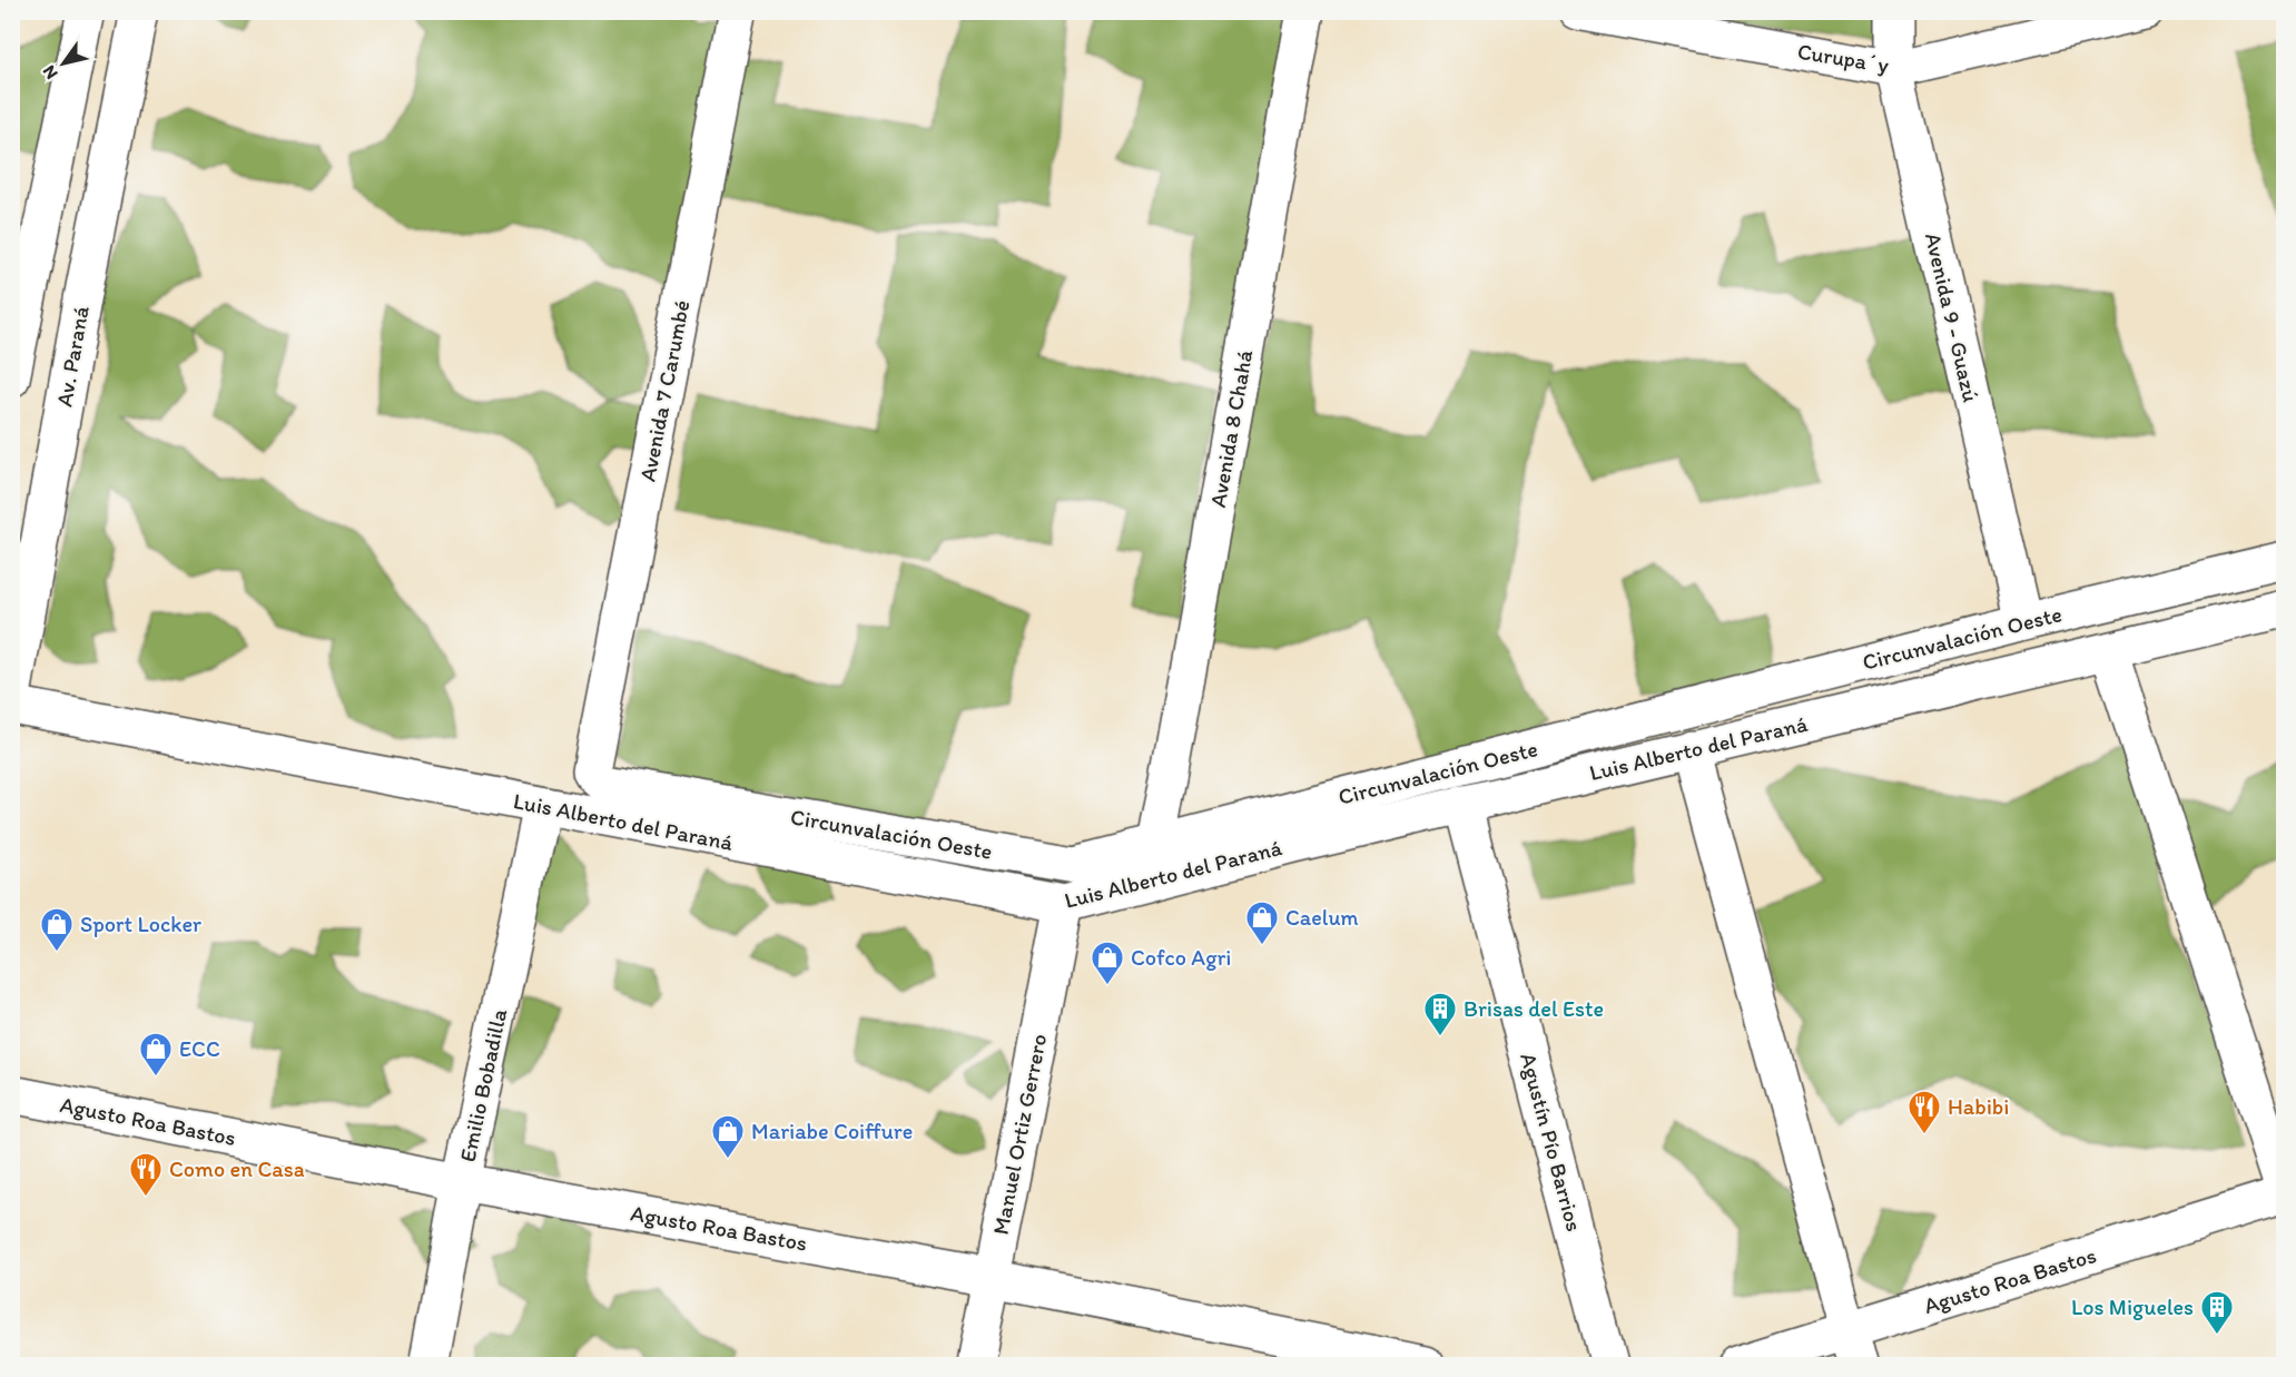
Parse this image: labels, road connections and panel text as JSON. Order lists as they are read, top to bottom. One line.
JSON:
{"streets":{"street":["Curupa´y","Avenida 9 - Guazú","Av. Paraná","Avenida 7 Carumbé","Avenida 8 Chahá","Circunvalación Oeste","Luis Alberto del Paraná","Emilio Bobadilla","Agusto Roa Bastos","Manuel Ortiz Gerrero","Agustín Pío Barrios"]},"crossings":[["Curupa´y","Avenida 9 - Guazú"],["Avenida 9 - Guazú","Circunvalación Oeste"],["Av. Paraná","Luis Alberto del Paraná"],["Avenida 7 Carumbé","Circunvalación Oeste"],["Avenida 8 Chahá","Circunvalación Oeste"],["Luis Alberto del Paraná","Emilio Bobadilla"],["Luis Alberto del Paraná","Manuel Ortiz Gerrero"],["Luis Alberto del Paraná","Agustín Pío Barrios"],["Emilio Bobadilla","Agusto Roa Bastos"],["Agusto Roa Bastos","Manuel Ortiz Gerrero"]],"places":{"shop":["Caelum","Sport Locker","Cofco Agri","ECC","Mariabe Coiffure"],"building":["Brisas del Este","Los Migueles"],"restaurant":["Habibi","Como en Casa"]},"north":"bottom left"}
